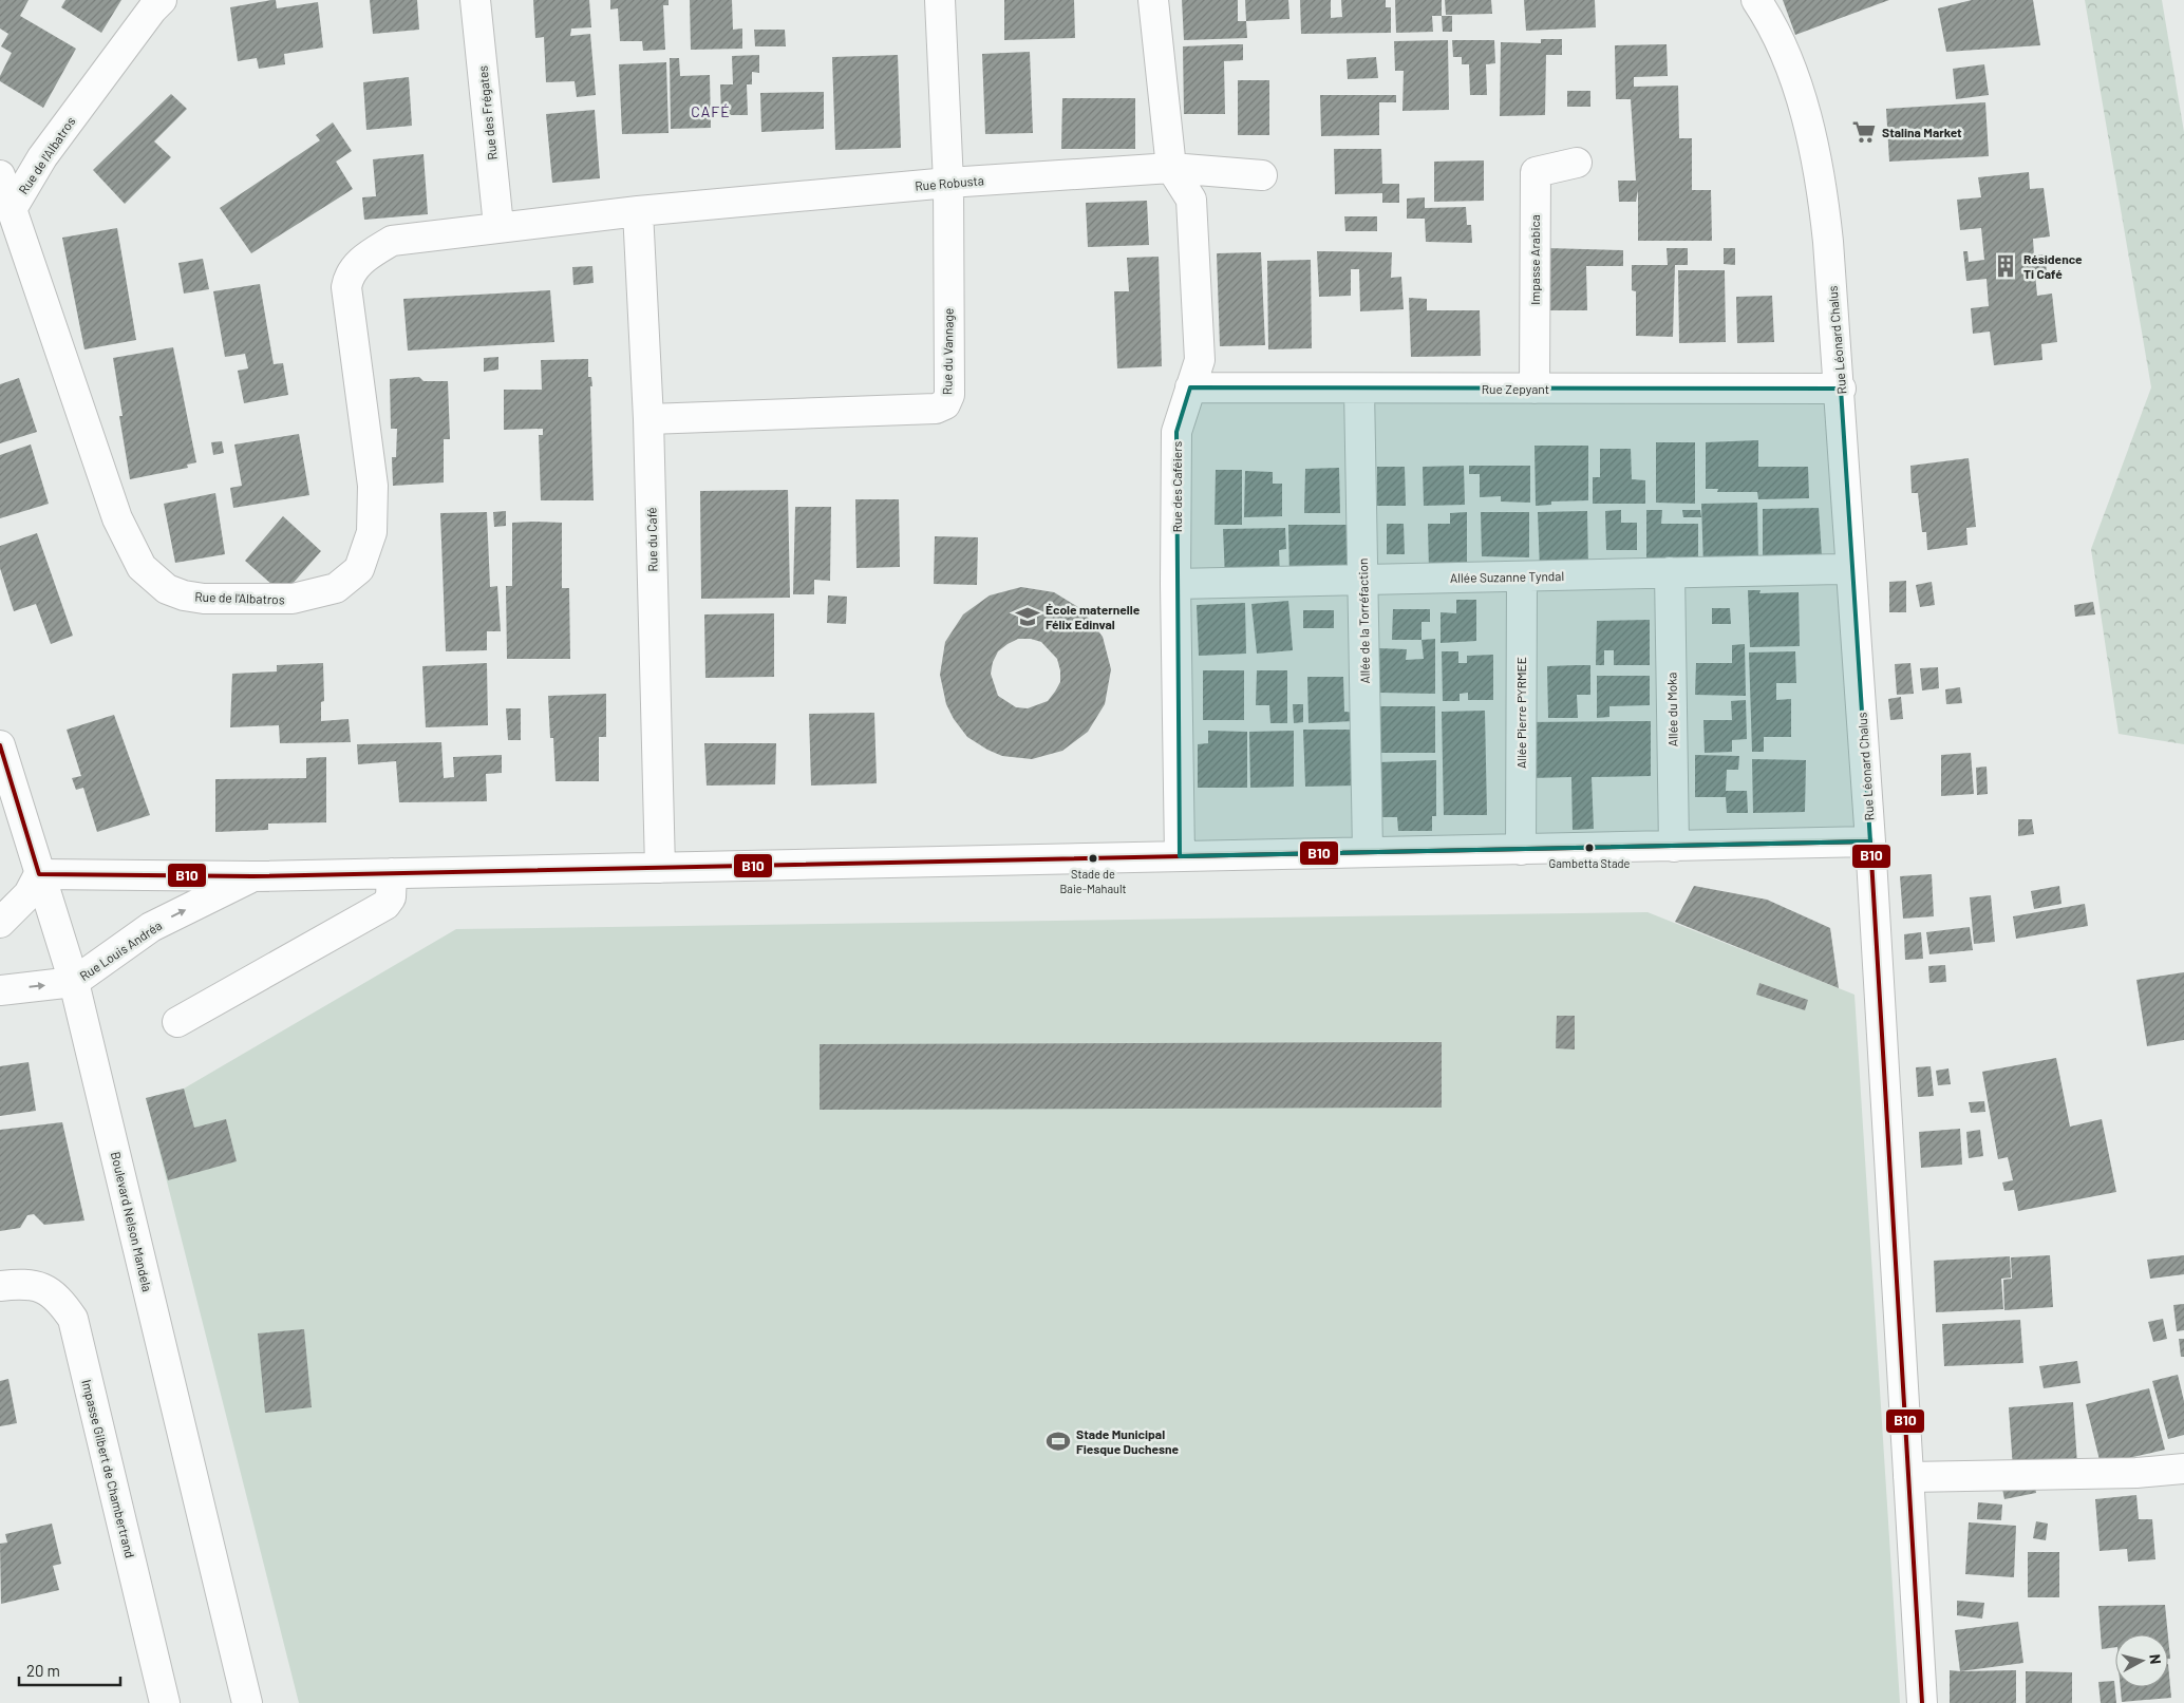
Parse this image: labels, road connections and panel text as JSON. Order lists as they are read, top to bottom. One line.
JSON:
{"streets":{"street":["Rue des Frégates","Rue de l'Albatros","Rue Robusta","Impasse Arabica","Rue Léonard Chalus","Rue du Vannage","Rue Zepyant","Rue des Caféiers","Rue du Café","Allée Suzanne Tyndal","Allée de la Torréfaction","Allée du Moka","Allée Pierre PYRMEE","Rue Louis Andréa","Boulevard Nelson Mandela","Impasse Gilbert de Chambertrand"]},"crossings":[["Rue des Frégates","Rue de l'Albatros"],["Rue des Frégates","Rue Robusta"],["Rue de l'Albatros","Rue Robusta"],["Rue Robusta","Rue du Vannage"],["Rue Robusta","Rue des Caféiers"],["Rue Robusta","Rue du Café"],["Impasse Arabica","Rue Zepyant"],["Rue Léonard Chalus","Rue Zepyant"],["Rue Léonard Chalus","Rue Louis Andréa"],["Rue du Vannage","Rue du Café"],["Rue Zepyant","Rue des Caféiers"],["Rue Zepyant","Allée de la Torréfaction"],["Rue des Caféiers","Allée Suzanne Tyndal"],["Rue des Caféiers","Rue Louis Andréa"],["Rue du Café","Rue Louis Andréa"],["Allée Suzanne Tyndal","Allée de la Torréfaction"],["Allée Suzanne Tyndal","Allée du Moka"],["Allée Suzanne Tyndal","Allée Pierre PYRMEE"],["Allée de la Torréfaction","Rue Louis Andréa"],["Allée du Moka","Rue Louis Andréa"],["Allée Pierre PYRMEE","Rue Louis Andréa"],["Rue Louis Andréa","Boulevard Nelson Mandela"]],"districts":["CAFÉ"],"places":{"supermarket":["Stalina Market"],"building":["Résidence Ti Café"],"school or university":["École maternelle Félix Edinval"],"other":["Gambetta Stade","Stade de Baie-Mahault"],"sports":["Stade Municipal Fiesque Duchesne"]},"lines":["transit line B10"],"scale_bar":"20 m","north":"right"}
